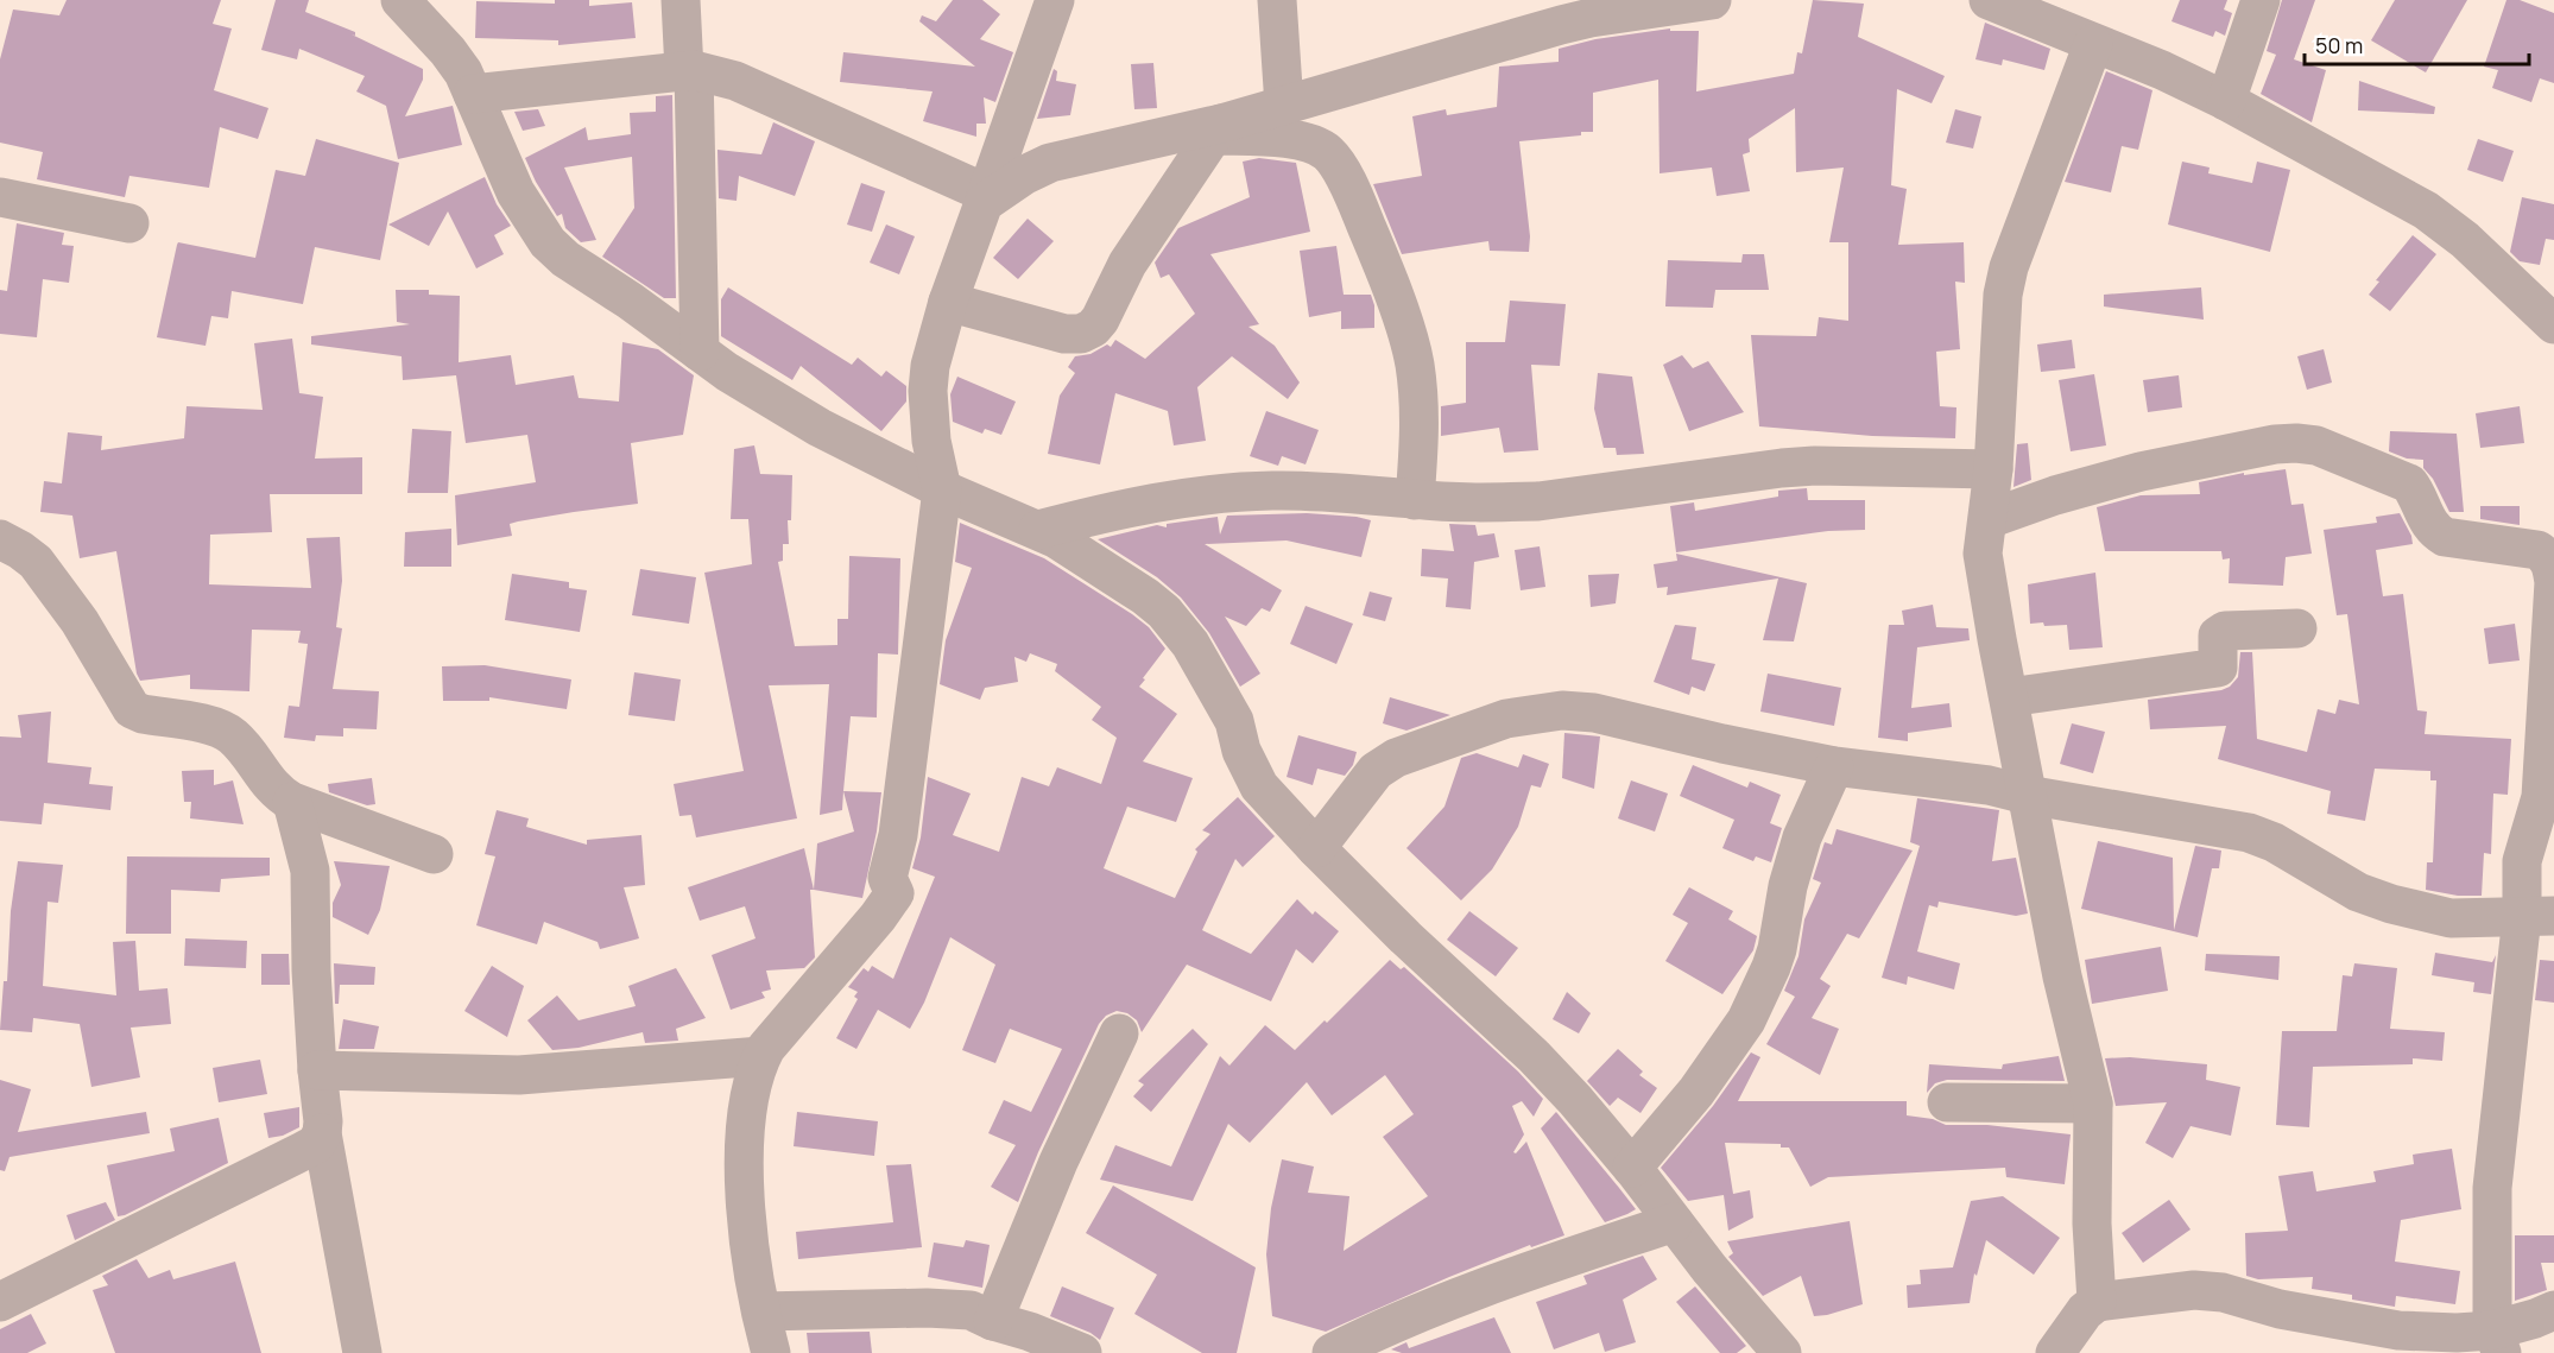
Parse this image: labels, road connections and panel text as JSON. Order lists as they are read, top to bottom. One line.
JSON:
{"scale_bar":"50 m"}
